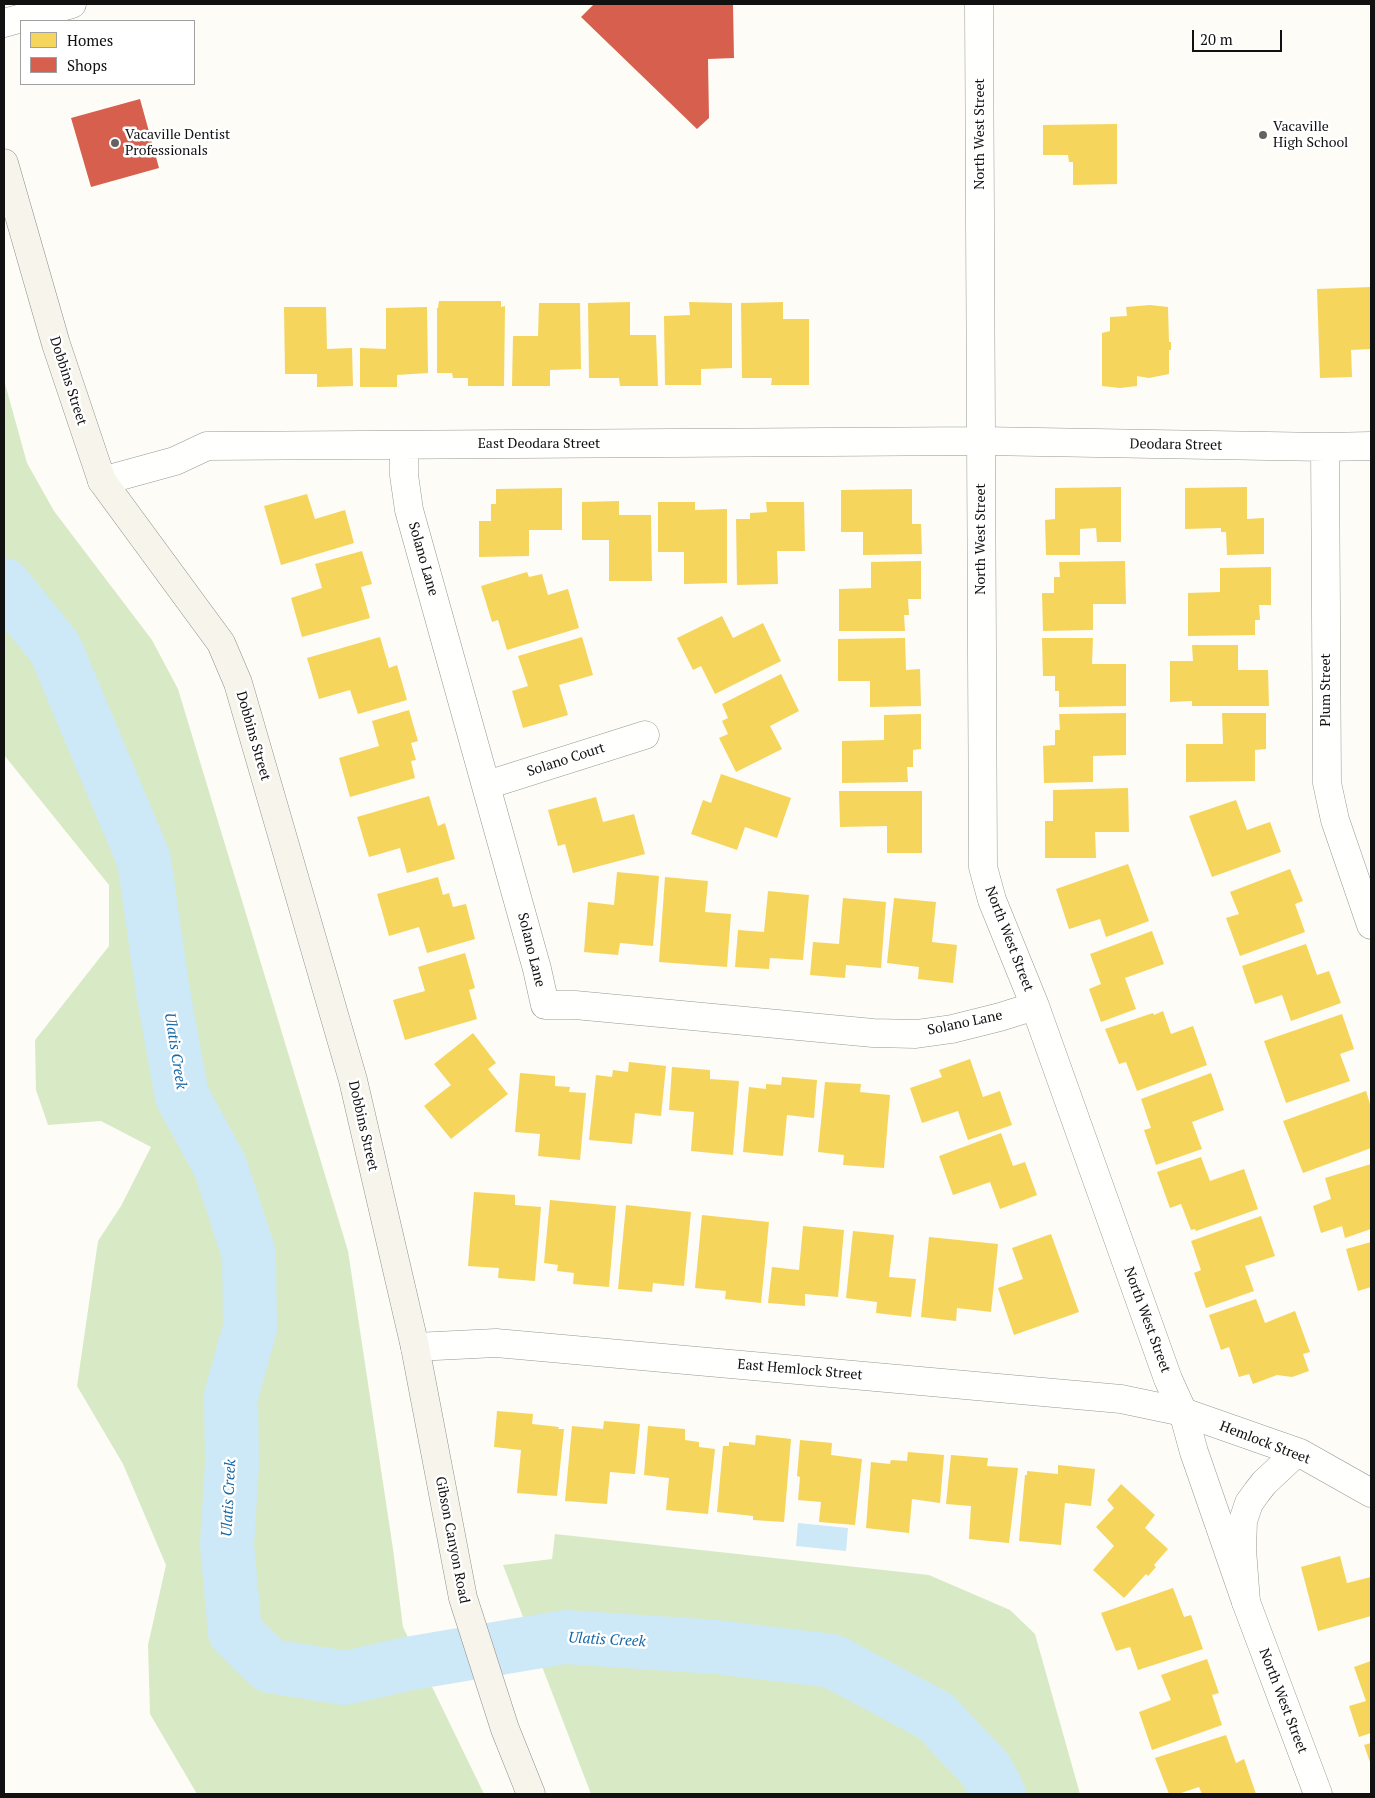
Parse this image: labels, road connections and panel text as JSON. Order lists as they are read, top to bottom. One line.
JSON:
{"streets":{"main road":["Dobbins Street","Gibson Canyon Road"],"street":["North West Street","East Deodara Street","Deodara Street","Solano Lane","Plum Street","Solano Court","East Hemlock Street","Hemlock Street"]},"crossings":[["North West Street","East Deodara Street"],["North West Street","Deodara Street"],["North West Street","Solano Lane"],["North West Street","East Hemlock Street"],["North West Street","Hemlock Street"],["Dobbins Street","East Deodara Street"],["Dobbins Street","East Hemlock Street"],["Dobbins Street","Gibson Canyon Road"],["East Deodara Street","Deodara Street"],["East Deodara Street","Solano Lane"],["Deodara Street","Plum Street"],["Solano Lane","Solano Court"],["East Hemlock Street","Hemlock Street"],["East Hemlock Street","Gibson Canyon Road"]],"water":["Ulatis Creek"],"places":["Vacaville High School","Vacaville Dentist Professionals"],"legend":["Homes","Shops"],"scale_bar":"20 m"}
